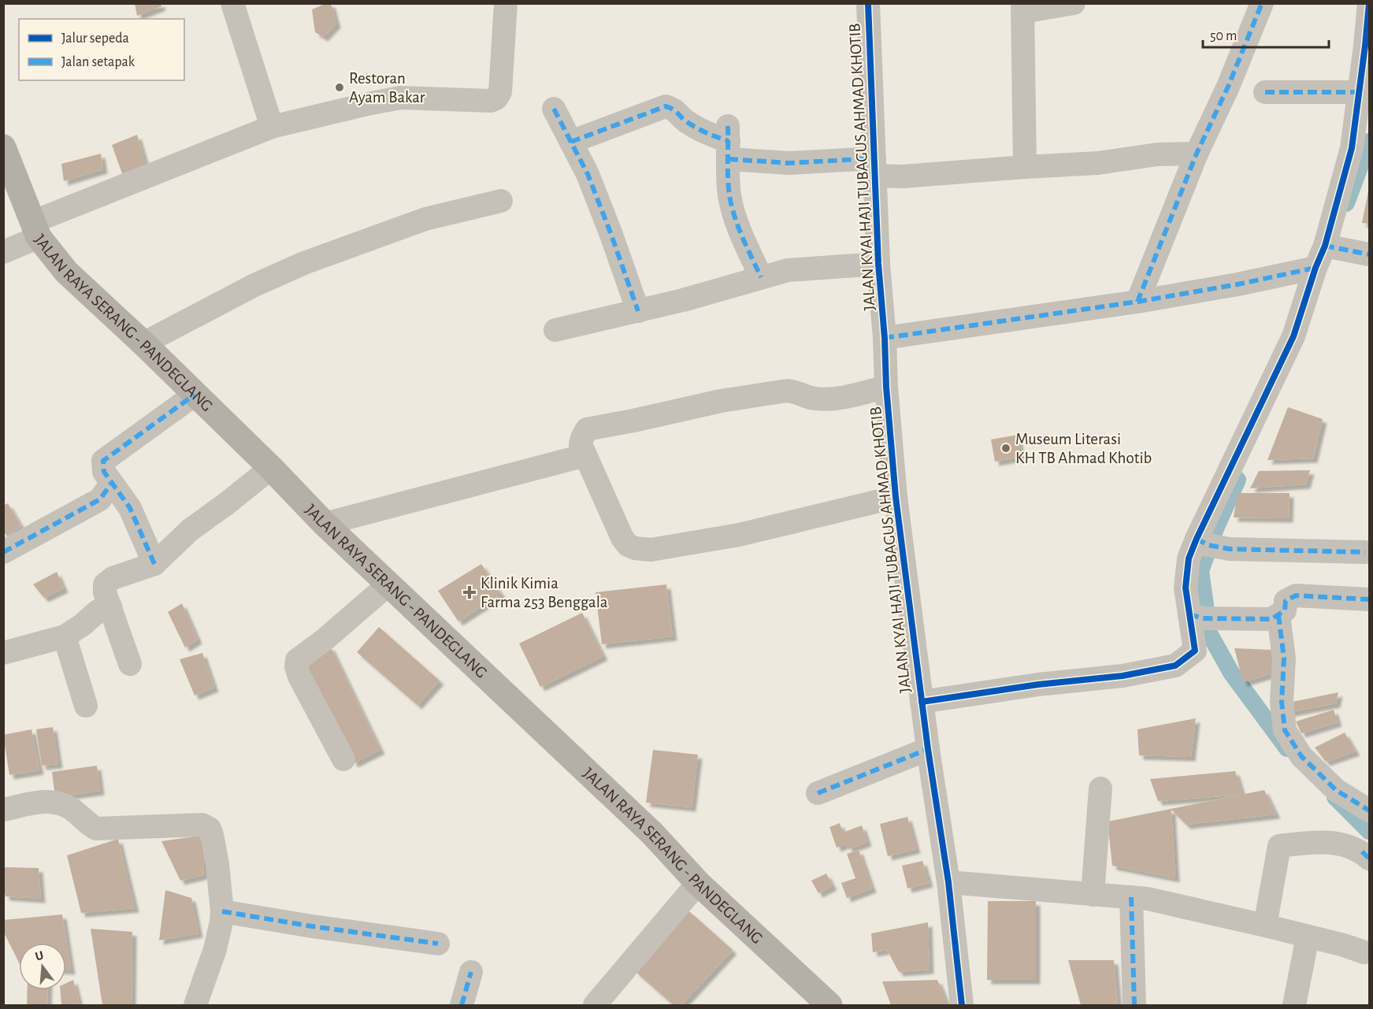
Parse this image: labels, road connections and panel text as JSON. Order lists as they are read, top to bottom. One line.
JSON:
{"streets":{"main road":["JALAN RAYA SERANG - PANDEGLANG"],"street":["JALAN KYAI HAJI TUBAGUS AHMAD KHOTIB"]},"places":{"other":["Restoran Ayam Bakar","Museum Literasi KH TB Ahmad Khotib"],"health":["Klinik Kimia Farma 253 Benggala"]},"legend":["Jalur sepeda","Jalan setapak"],"scale_bar":"50 m","north":"top"}
